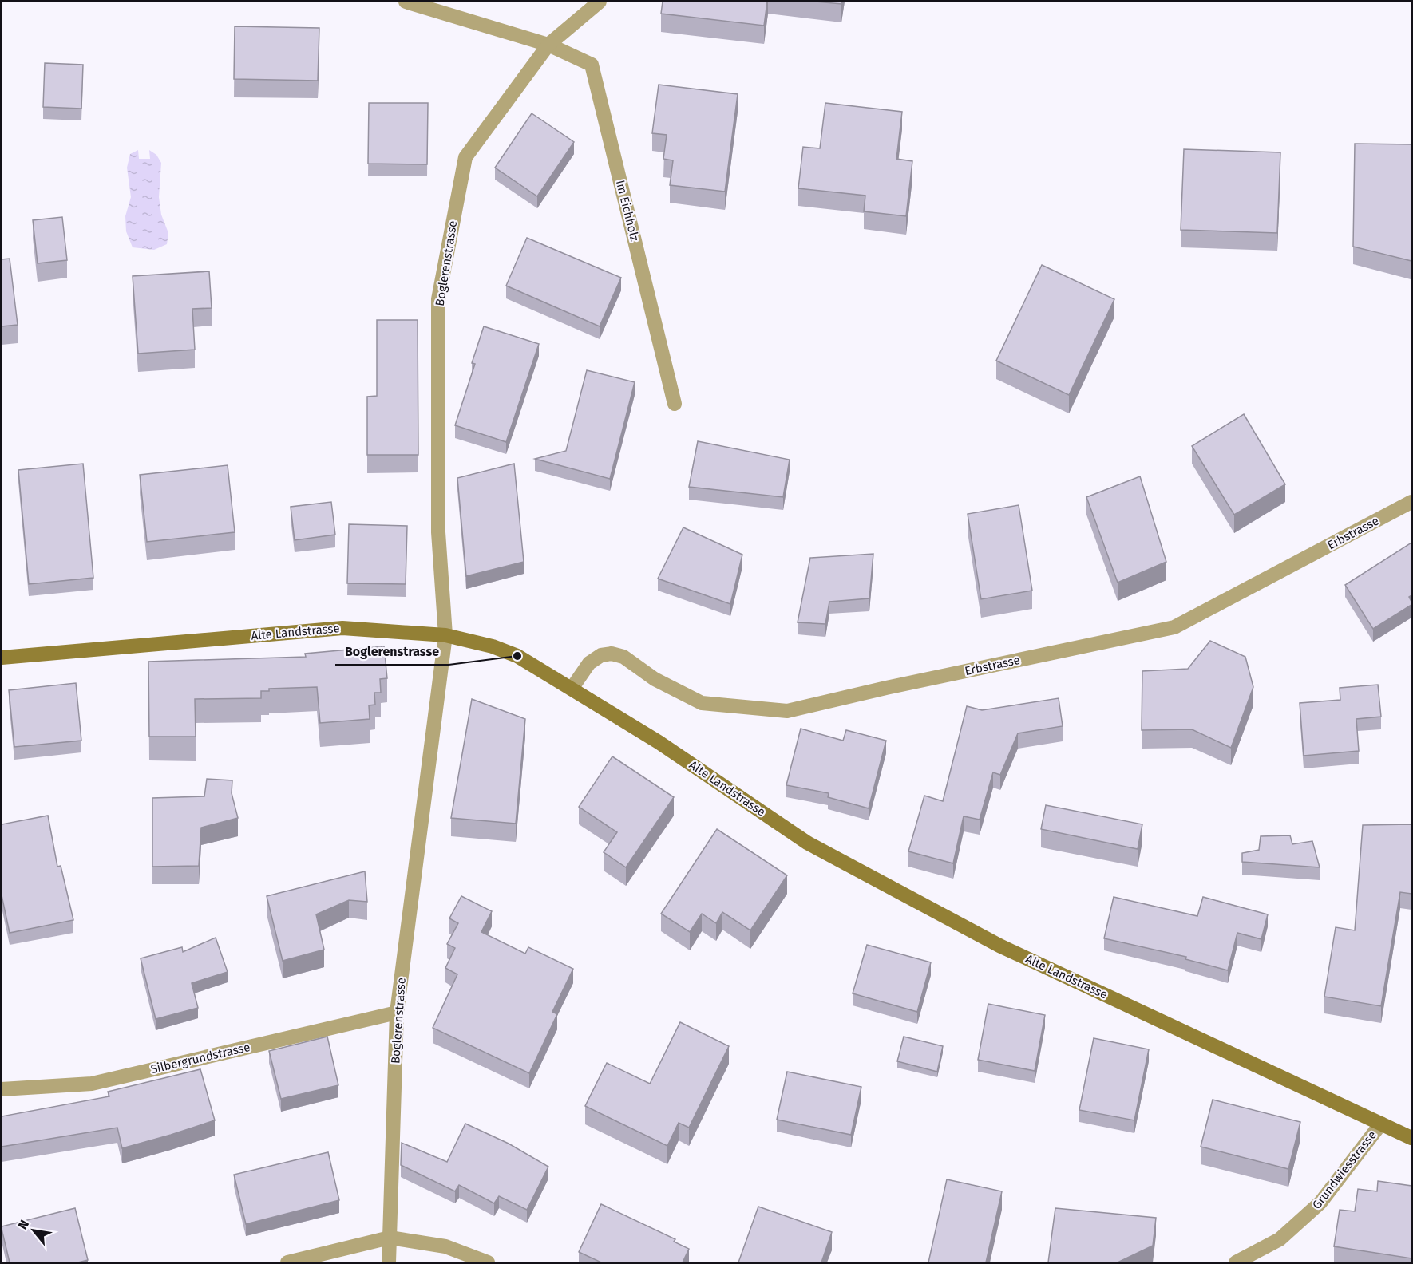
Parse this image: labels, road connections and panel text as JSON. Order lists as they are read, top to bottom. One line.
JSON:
{"streets":{"main road":["Alte Landstrasse"],"street":["Im Eichholz","Boglerenstrasse","Erbstrasse","Silbergrundstrasse","Grundwiesstrasse"]},"crossings":[["Im Eichholz","Boglerenstrasse"],["Boglerenstrasse","Alte Landstrasse"],["Boglerenstrasse","Silbergrundstrasse"],["Erbstrasse","Alte Landstrasse"],["Alte Landstrasse","Grundwiesstrasse"]],"places":["Boglerenstrasse"],"north":"top left"}
